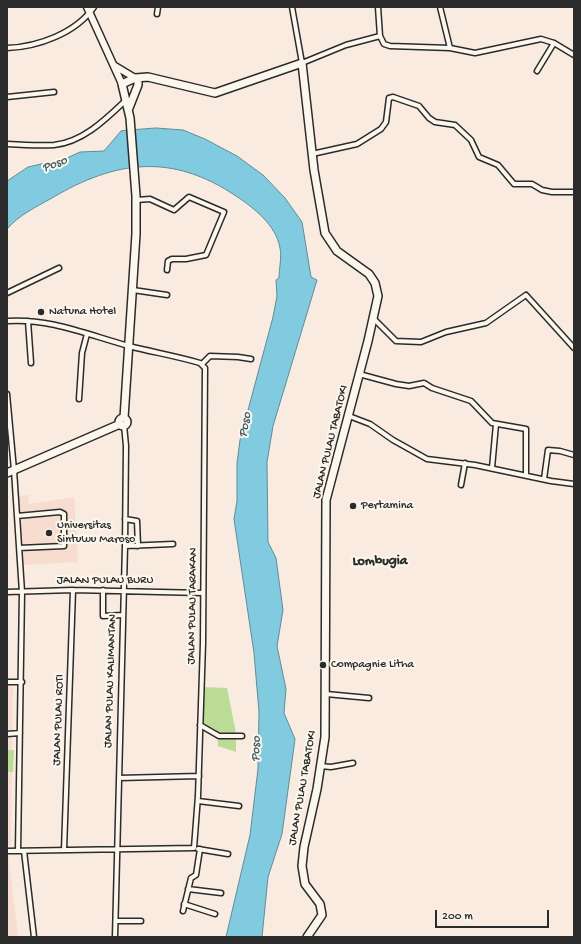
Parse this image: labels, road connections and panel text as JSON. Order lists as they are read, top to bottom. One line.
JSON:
{"streets":{"highway":["JALAN PULAU TABATOKI"],"street":["JALAN PULAU BURU","JALAN PULAU TARAKAN","JALAN PULAU KALIMANTAN","JALAN PULAU ROTI"]},"crossings":[["JALAN PULAU BURU","JALAN PULAU TARAKAN"],["JALAN PULAU BURU","JALAN PULAU KALIMANTAN"],["JALAN PULAU BURU","JALAN PULAU ROTI"]],"districts":["Lombugia"],"water":["Poso"],"places":["Natuna Hotel","Pertamina","Universitas Sintuwu Maroso","Compagnie Litha"],"scale_bar":"200 m"}
